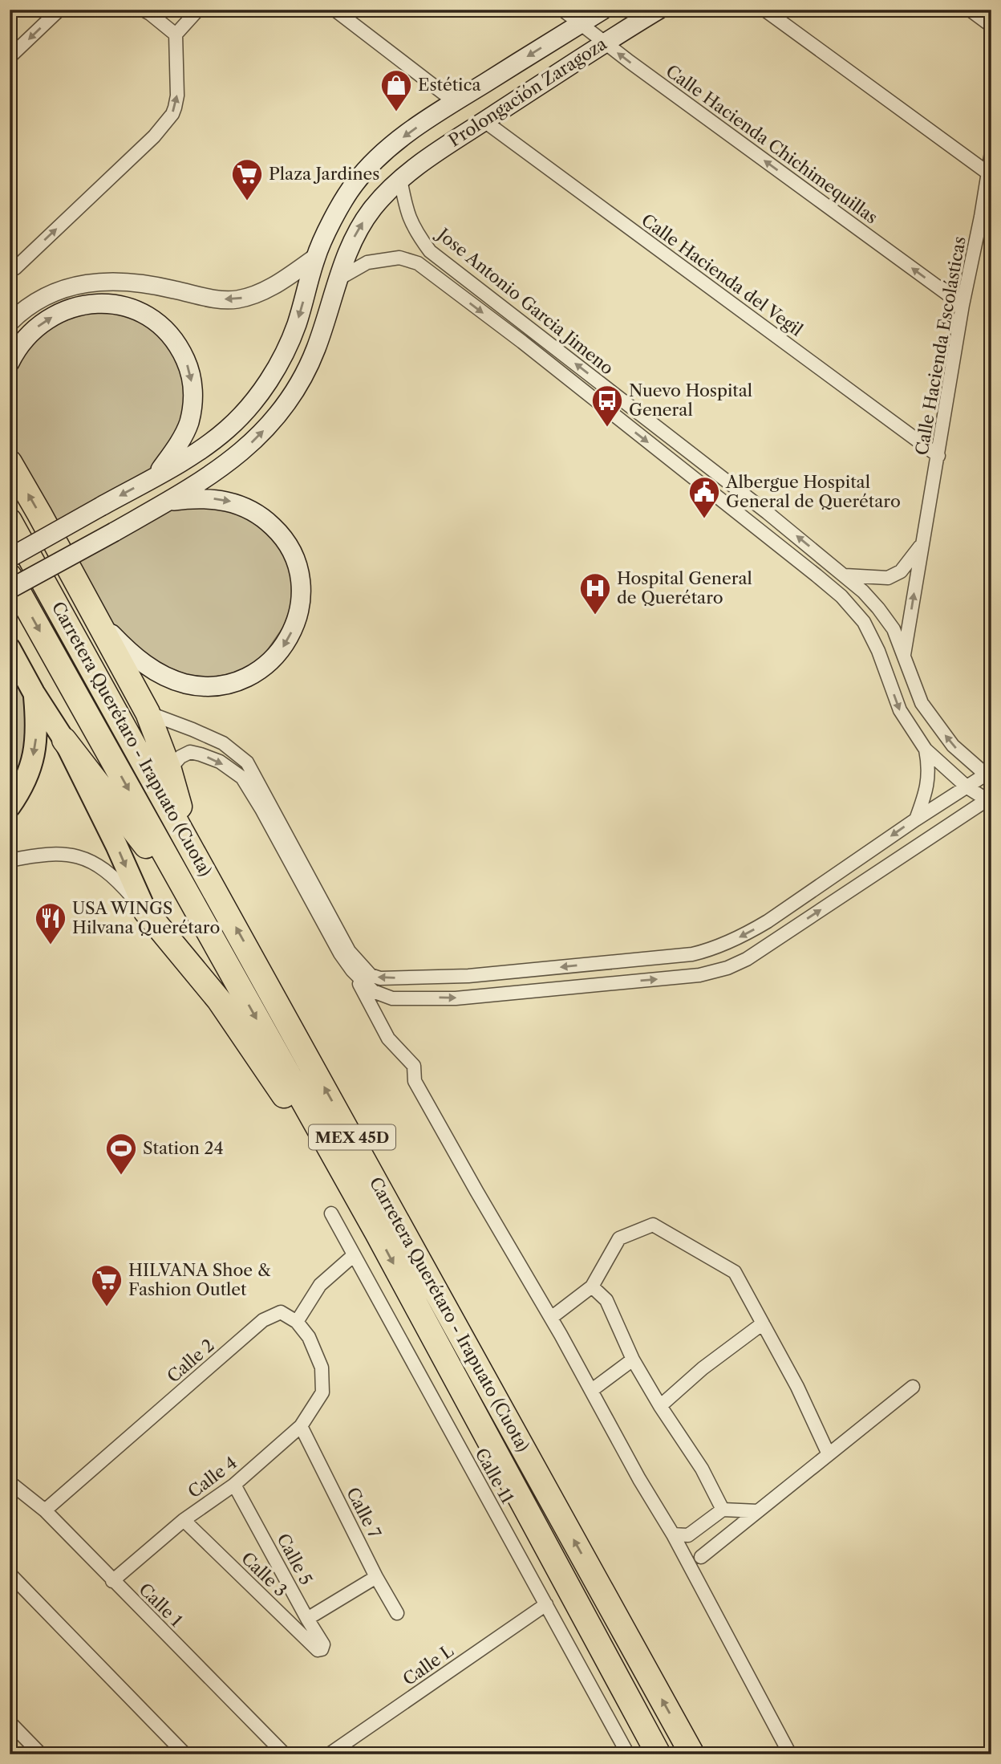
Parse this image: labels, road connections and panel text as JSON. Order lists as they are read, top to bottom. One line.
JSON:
{"streets":{"highway":["Carretera Querétaro - Irapuato (Cuota)","MEX 45D"],"main road":["Prolongación Zaragoza"],"street":["Calle Hacienda Chichimequillas","Calle Hacienda del Vegil","Jose Antonio Garcia Jimeno","Calle Hacienda Escolásticas","Calle 2","Calle 11","Calle 4","Calle 7","Calle 5","Calle 3","Calle 1","Calle L"]},"crossings":[["Prolongación Zaragoza","Calle Hacienda Chichimequillas"],["Prolongación Zaragoza","Calle Hacienda del Vegil"],["Prolongación Zaragoza","Jose Antonio Garcia Jimeno"],["Calle Hacienda Chichimequillas","Calle Hacienda Escolásticas"],["Calle Hacienda del Vegil","Calle Hacienda Escolásticas"],["Jose Antonio Garcia Jimeno","Calle Hacienda Escolásticas"],["Calle 2","Calle 4"],["Calle 2","Calle 1"],["Calle 11","Calle L"],["Calle 4","Calle 7"],["Calle 4","Calle 5"],["Calle 4","Calle 3"],["Calle 4","Calle 1"],["Calle 5","Calle 3"]],"one_way":["Calle Hacienda Chichimequillas"],"places":{"shop":["Estética"],"supermarket":["Plaza Jardines","HILVANA Shoe & Fashion Outlet"],"bus stop":["Nuevo Hospital General"],"public building":["Albergue Hospital General de Querétaro"],"hospital":["Hospital General de Querétaro"],"restaurant":["USA WINGS Hilvana Querétaro"],"sports":["Station 24"]}}
